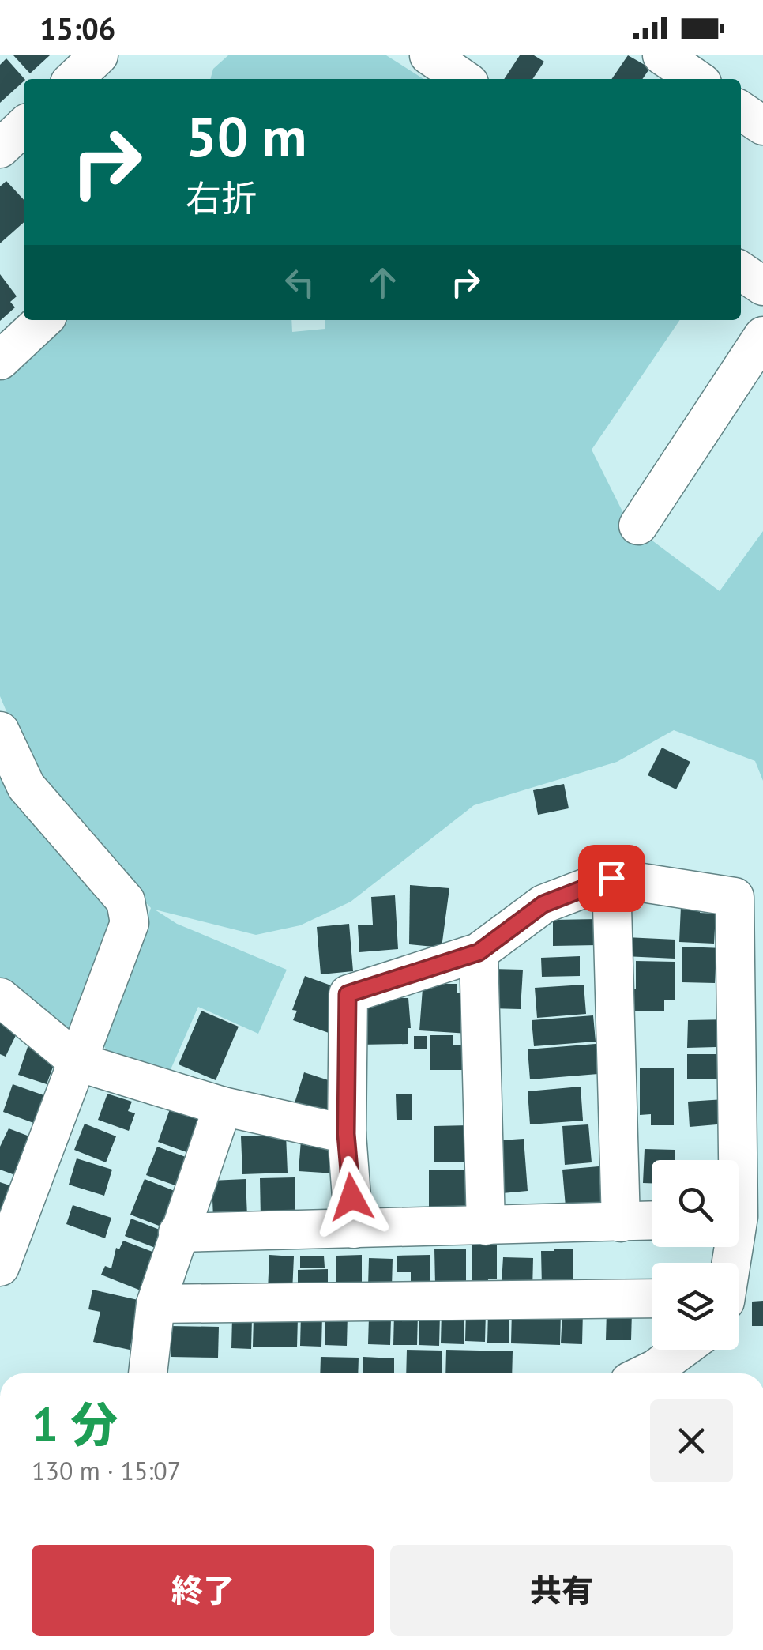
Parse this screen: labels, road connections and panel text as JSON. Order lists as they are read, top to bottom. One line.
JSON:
{"page":{"status":"15:06","turn":["50 m","右折"],"heading":["1 分","130 m · 15:07"],"buttons":["終了","共有"]}}
